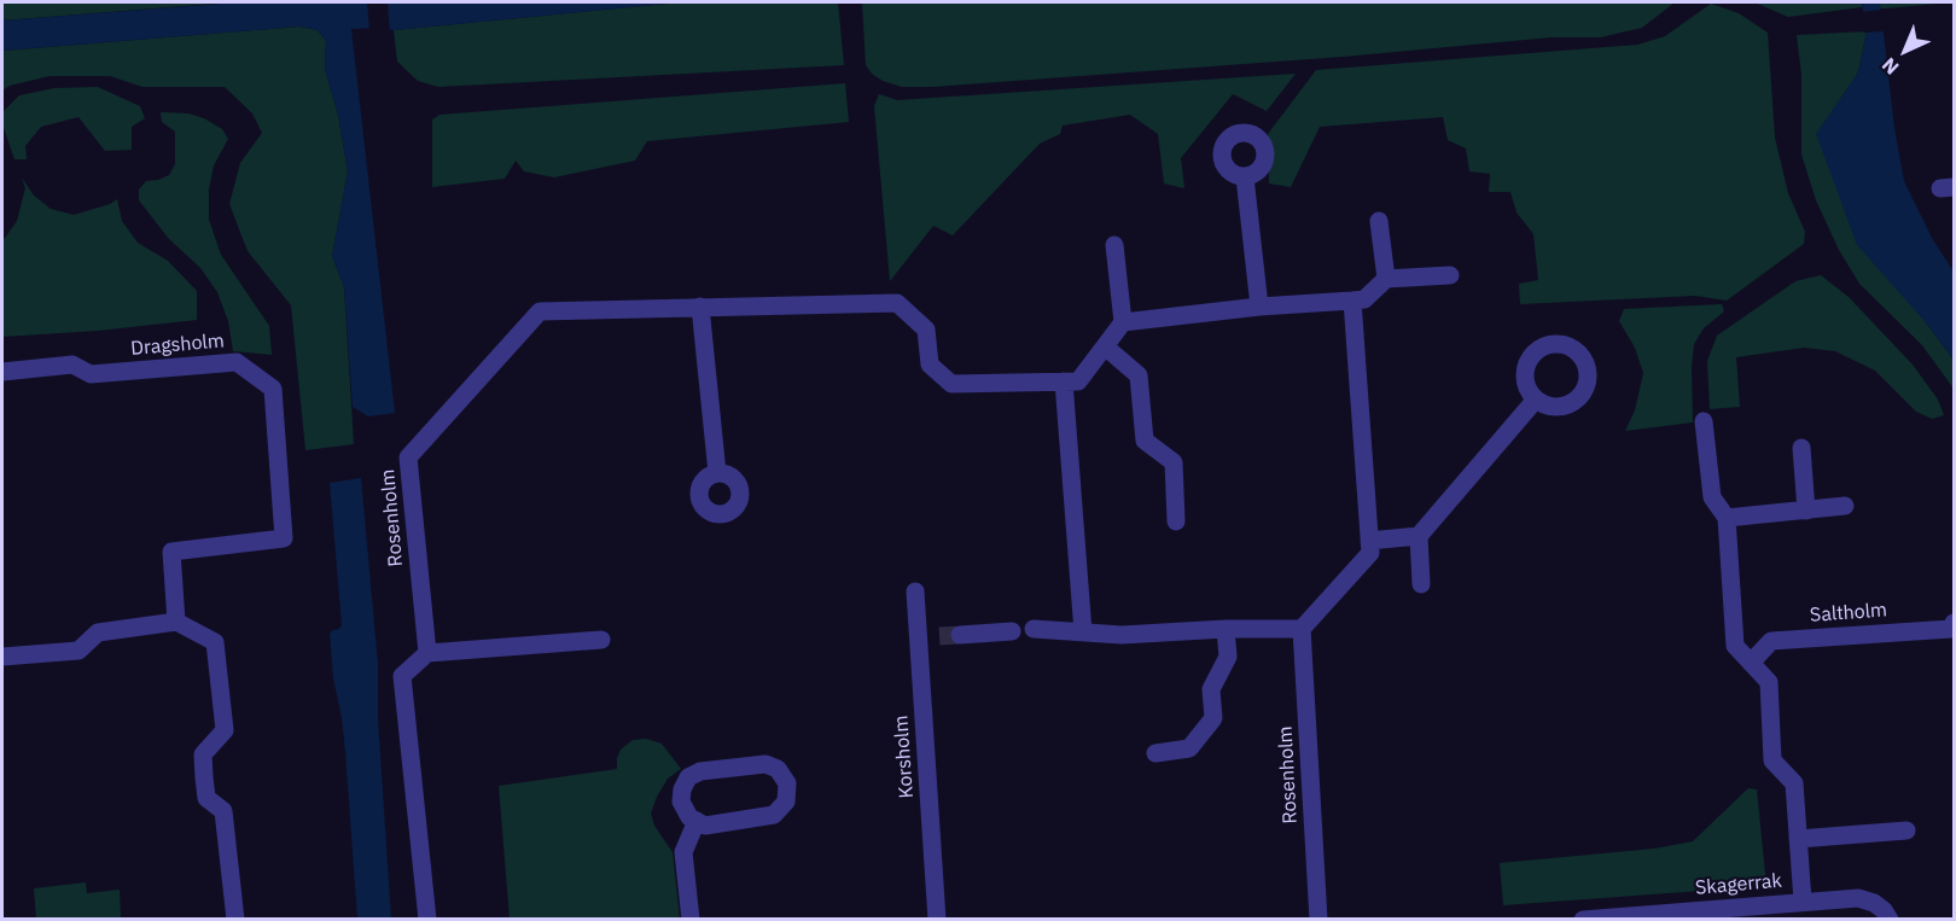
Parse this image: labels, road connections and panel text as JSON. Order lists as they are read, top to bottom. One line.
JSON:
{"streets":{"street":["Dragsholm","Rosenholm","Saltholm","Korsholm","Skagerrak"]},"north":"bottom left"}
